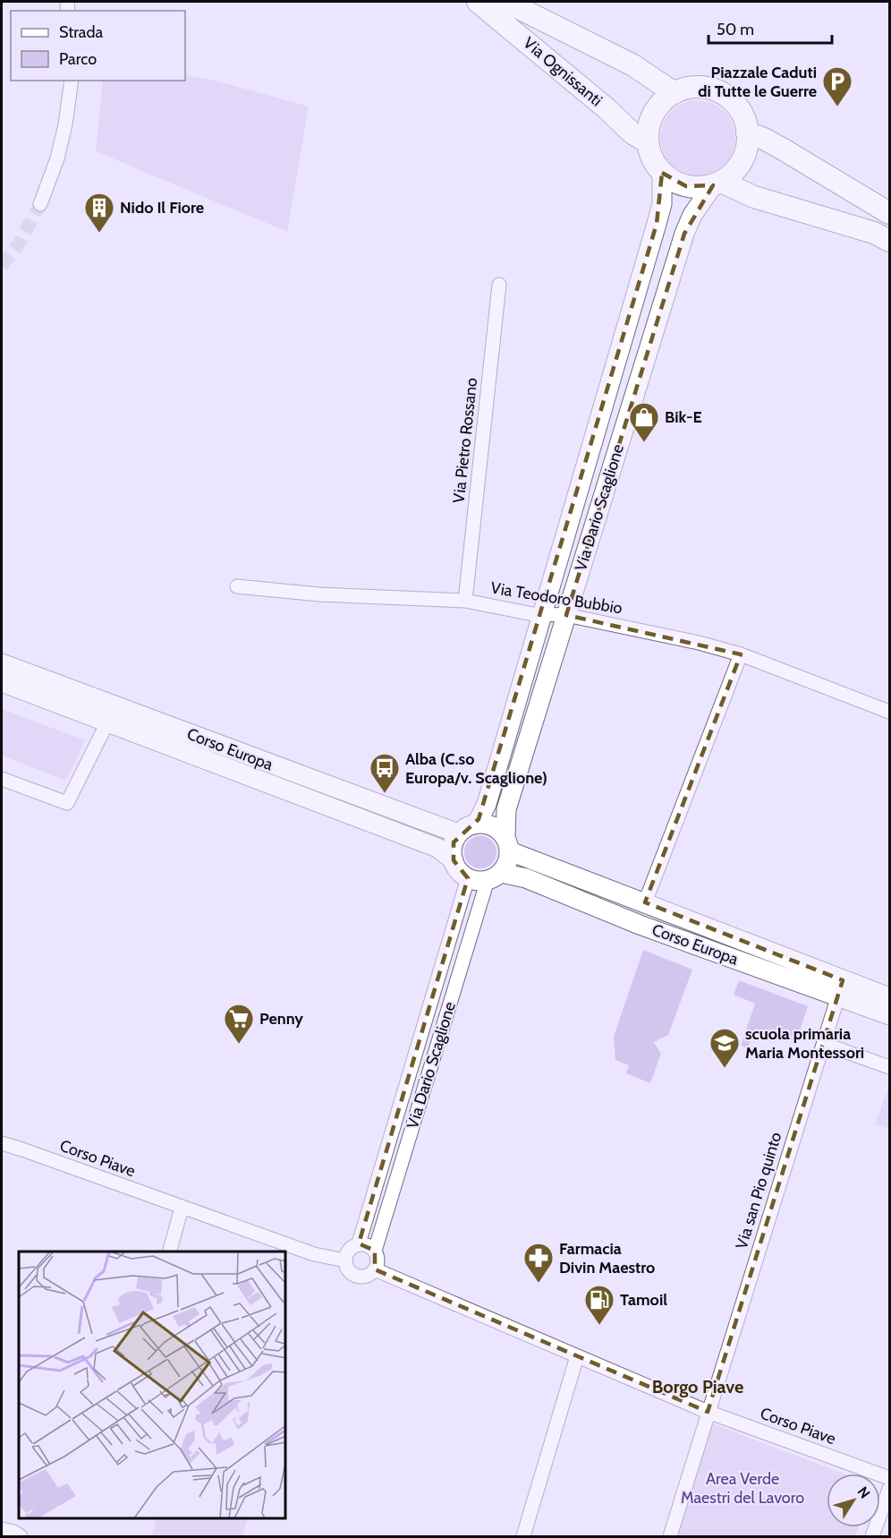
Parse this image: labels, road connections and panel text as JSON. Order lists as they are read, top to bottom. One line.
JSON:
{"streets":{"main road":["Via Ognissanti","Via Dario Scaglione","Corso Europa"],"street":["Via Pietro Rossano","Via Teodoro Bubbio","Corso Piave","Via san Pio quinto"]},"crossings":[["Via Ognissanti","Via Dario Scaglione"],["Via Pietro Rossano","Via Teodoro Bubbio"],["Via Dario Scaglione","Via Teodoro Bubbio"],["Via Dario Scaglione","Corso Europa"],["Via Dario Scaglione","Corso Piave"],["Corso Europa","Via san Pio quinto"],["Corso Piave","Via san Pio quinto"]],"districts":["Borgo Piave"],"parks":["Area Verde Maestri del Lavoro"],"places":{"parking":["Piazzale Caduti di Tutte le Guerre"],"building":["Nido Il Fiore"],"shop":["Bik-E"],"bus stop":["Alba (C.so Europa/v. Scaglione)"],"supermarket":["Penny"],"school or university":["scuola primaria Maria Montessori"],"pharmacy":["Farmacia Divin Maestro"],"fuel station":["Tamoil"]},"legend":["Strada","Parco"],"scale_bar":"50 m","north":"top right"}
